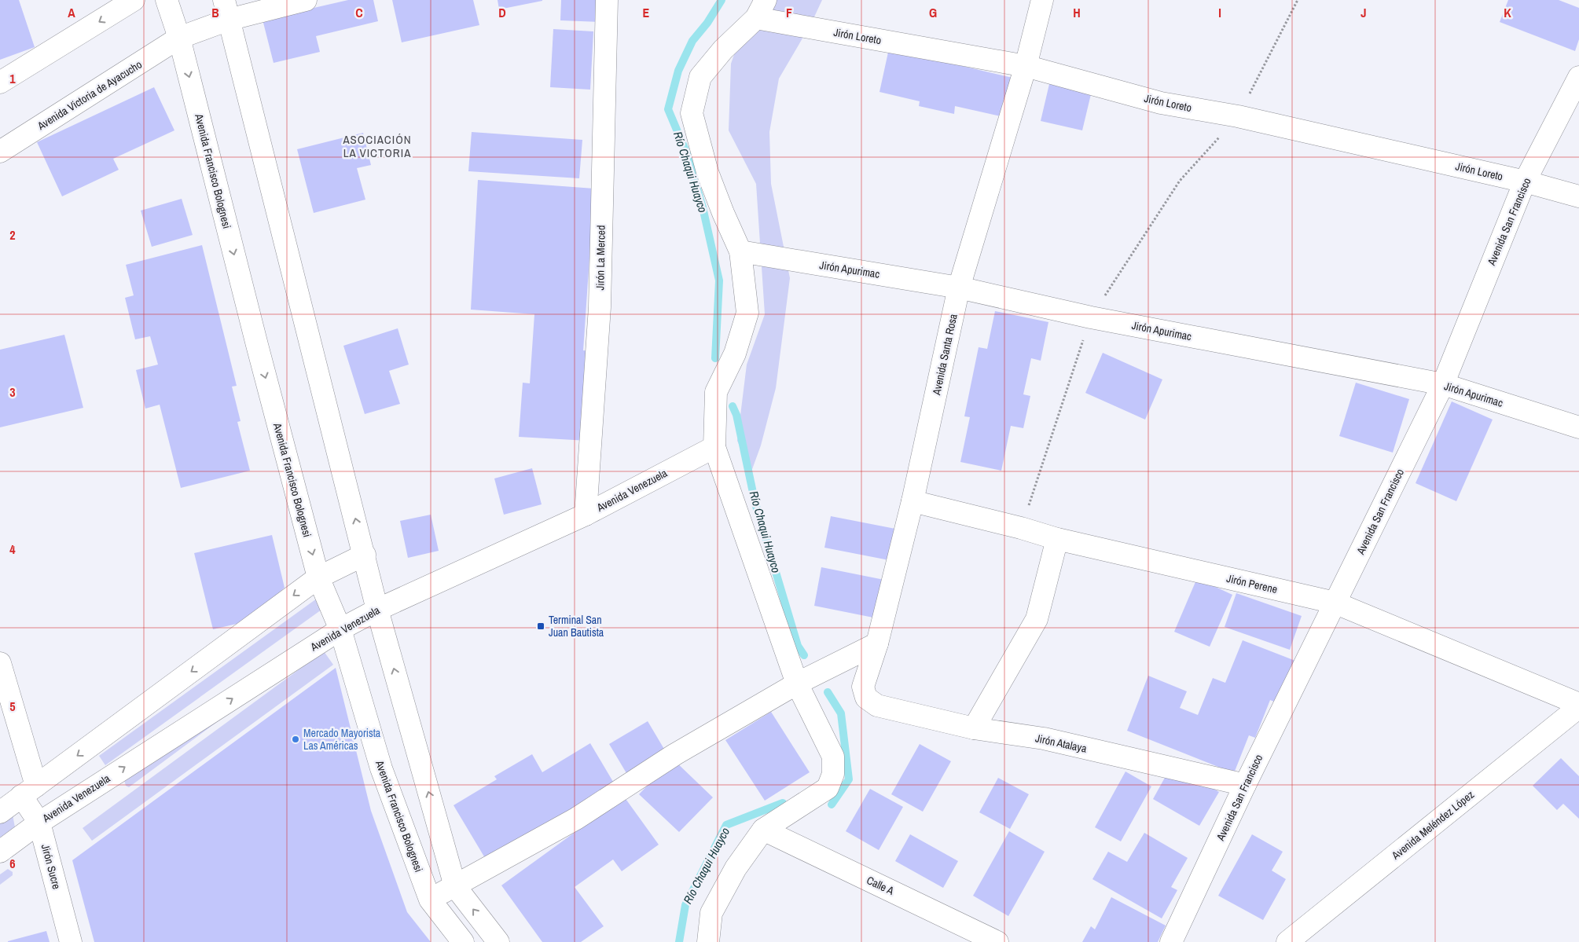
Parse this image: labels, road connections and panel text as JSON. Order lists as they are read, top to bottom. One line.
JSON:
{"streets":{"street":["Jirón Loreto","Avenida Victoria de Ayacucho","Avenida Francisco Bolognesi","Avenida San Francisco","Jirón La Merced","Jirón Apurimac","Avenida Santa Rosa","Avenida Venezuela","Jirón Perene","Jirón Atalaya","Avenida Meléndez López","Jirón Sucre","Calle A"]},"crossings":[["Jirón Loreto","Avenida San Francisco"],["Jirón Loreto","Avenida Santa Rosa"],["Avenida Victoria de Ayacucho","Avenida Francisco Bolognesi"],["Avenida Francisco Bolognesi","Avenida Venezuela"],["Avenida San Francisco","Jirón Apurimac"],["Avenida San Francisco","Jirón Perene"],["Avenida San Francisco","Jirón Atalaya"],["Jirón La Merced","Avenida Venezuela"],["Jirón Apurimac","Avenida Santa Rosa"],["Avenida Santa Rosa","Jirón Perene"],["Avenida Santa Rosa","Jirón Atalaya"],["Avenida Venezuela","Jirón Sucre"],["Jirón Perene","Avenida Meléndez López"]],"districts":["ASOCIACIÓN LA VICTORIA"],"water":["Río Chaqui Huayco"],"places":{"transit":["Terminal San Juan Bautista"],"other":["Mercado Mayorista Las Américas"]},"grid":{"columns":["A","B","C","D","E","F","G","H","I","J","K"],"rows":["1","2","3","4","5","6"]}}
